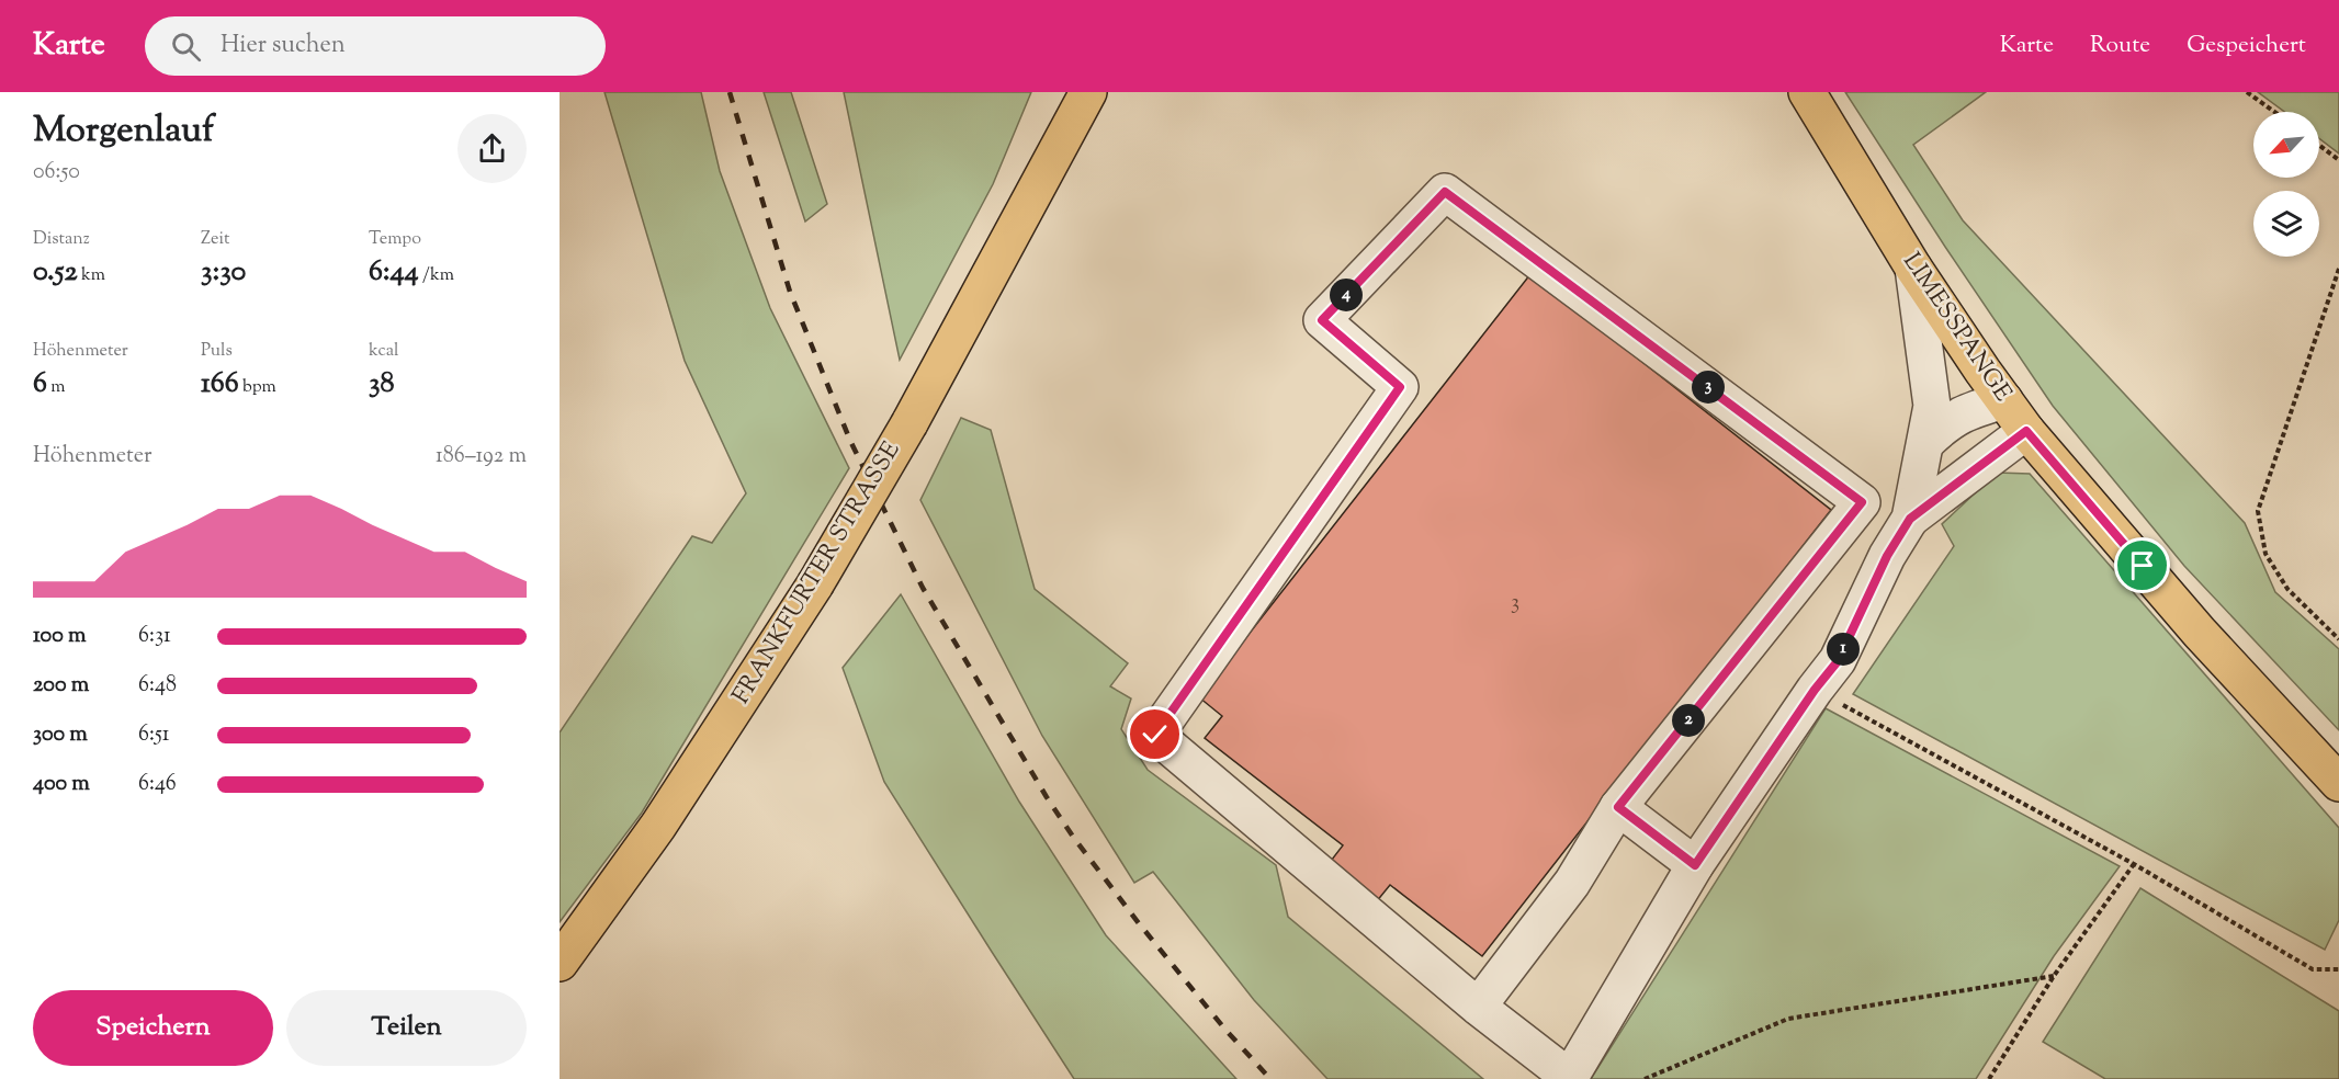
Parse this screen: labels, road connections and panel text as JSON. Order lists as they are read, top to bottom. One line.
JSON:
{"streets":{"main road":["LIMESSPANGE","FRANKFURTER STRASSE"]},"house_numbers":["3"],"north":"bottom left","page":{"header":"Karte","search":"Hier suchen","nav":["Karte","Route","Gespeichert"],"heading":["Morgenlauf","06:50"],"stats":[["Distanz","0.52 km"],["Zeit","3:30"],["Tempo","6:44 /km"],["Höhenmeter","6 m"],["Puls","166 bpm"],["kcal","38"]],"pins":["4","3","1","2"],"chart":["Höhenmeter","186–192 m"],"list":[{"name":"100 m","note":"6:31"},{"name":"200 m","note":"6:48"},{"name":"300 m","note":"6:51"},{"name":"400 m","note":"6:46"}],"buttons":["Speichern","Teilen"]}}
